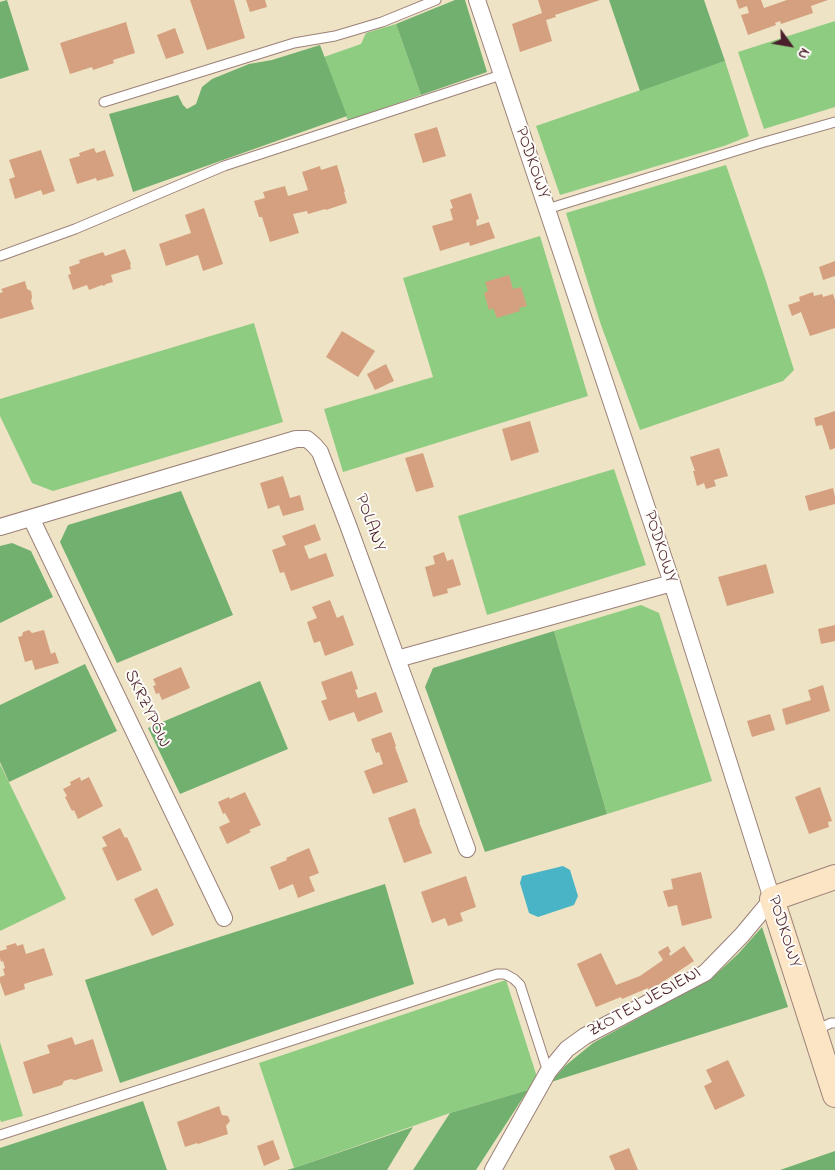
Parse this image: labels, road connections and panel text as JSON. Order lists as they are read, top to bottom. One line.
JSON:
{"streets":{"street":["PODKOWY","POLANY","SKRZYPÓW","ZŁOTEJ JESIENI"]},"crossings":[["PODKOWY","ZŁOTEJ JESIENI"],["POLANY","SKRZYPÓW"]],"north":"bottom right"}
